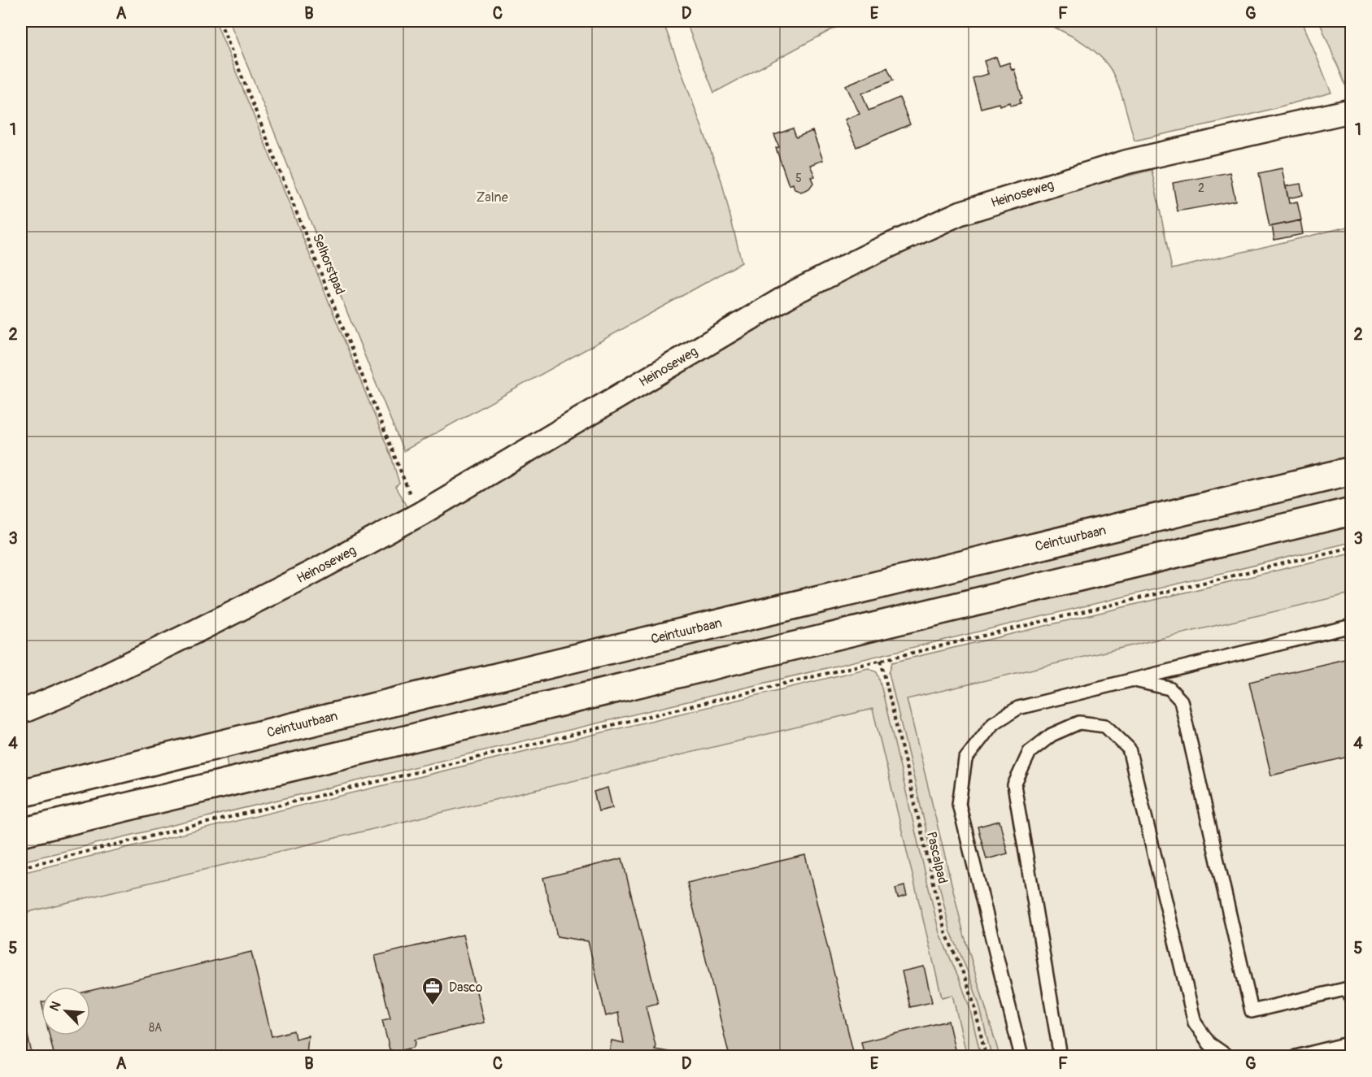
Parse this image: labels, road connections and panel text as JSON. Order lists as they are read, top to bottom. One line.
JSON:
{"streets":{"main road":["Ceintuurbaan"],"street":["Heinoseweg"],"path":["Selhorstpad","Pascalpad"]},"crossings":[["Heinoseweg","Selhorstpad"]],"parks":["Zalne"],"places":{"office":["Dasco"]},"house_numbers":["5","2","8A"],"north":"top left","grid":{"columns":["A","B","C","D","E","F","G"],"rows":["1","2","3","4","5"]}}
